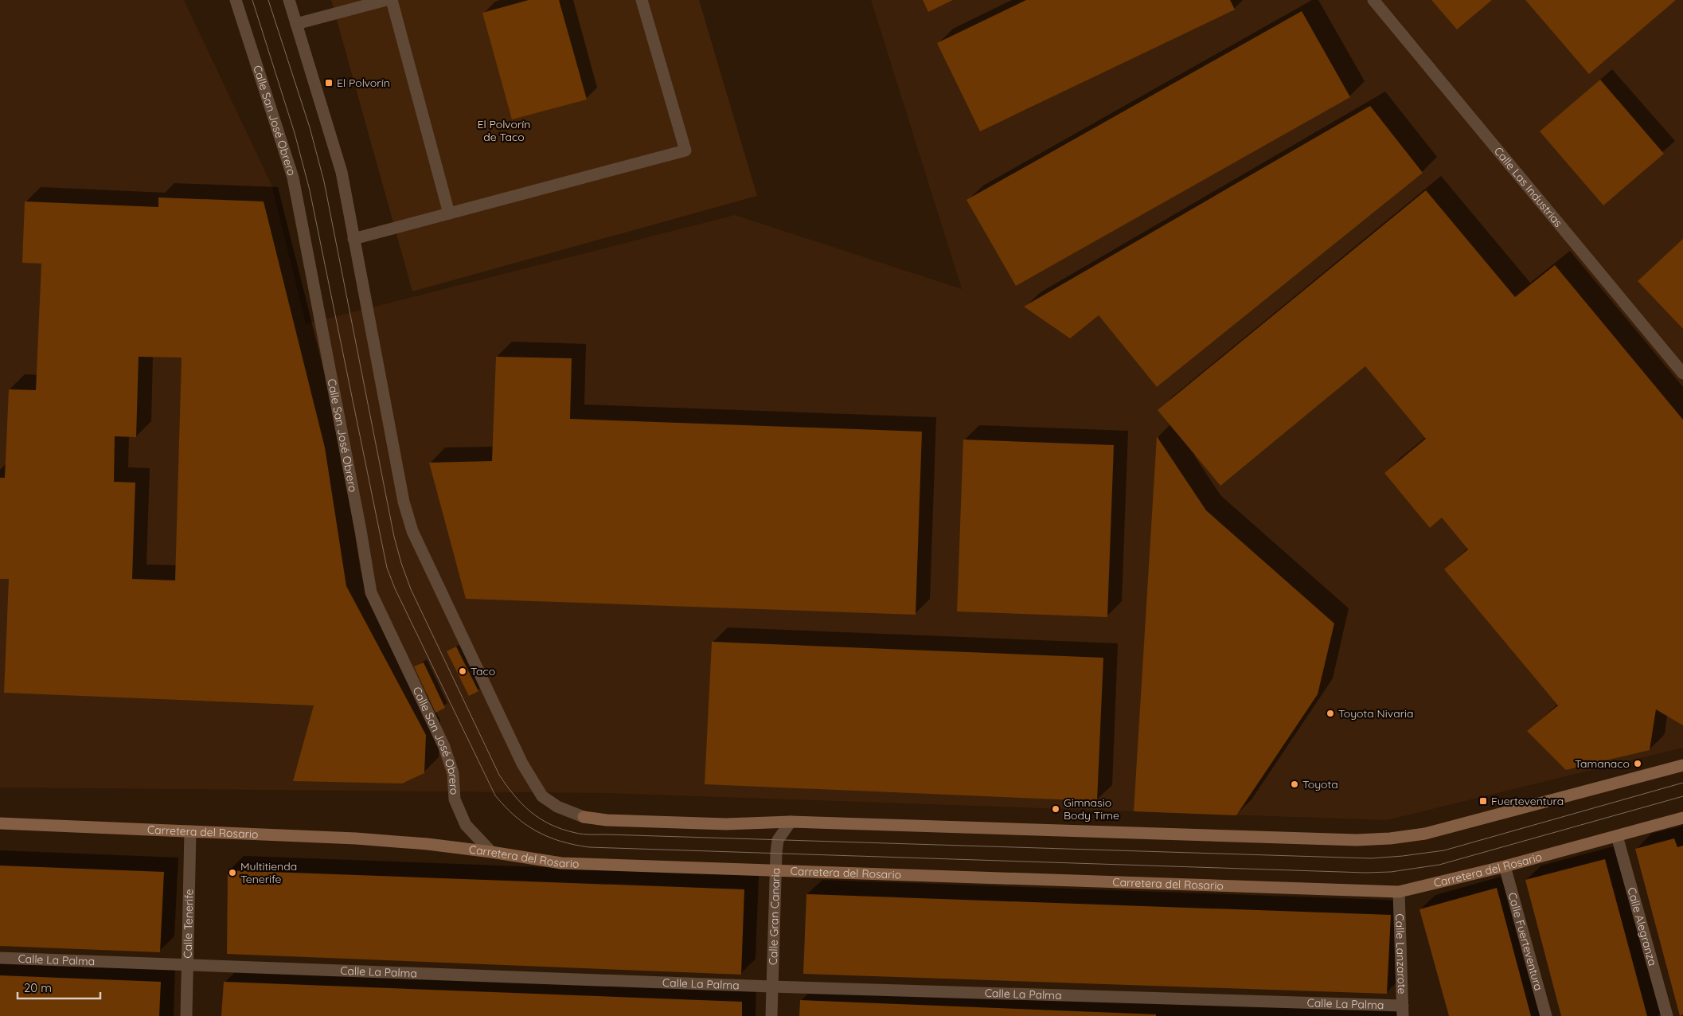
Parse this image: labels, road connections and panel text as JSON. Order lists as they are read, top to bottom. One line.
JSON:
{"streets":{"main road":["Carretera del Rosario"],"street":["Calle San José Obrero","Calle Las Industrias","Calle Gran Canaria","Calle Tenerife","Calle Alegranza","Calle Fuerteventura","Calle Lanzarote","Calle La Palma"]},"crossings":[["Calle San José Obrero","Carretera del Rosario"],["Carretera del Rosario","Calle Gran Canaria"],["Carretera del Rosario","Calle Tenerife"],["Carretera del Rosario","Calle Alegranza"],["Carretera del Rosario","Calle Fuerteventura"],["Carretera del Rosario","Calle Lanzarote"],["Calle Gran Canaria","Calle La Palma"],["Calle Tenerife","Calle La Palma"],["Calle Lanzarote","Calle La Palma"]],"parks":["El Polvorín de Taco"],"places":{"transit":["El Polvorín","Fuerteventura"],"other":["Taco","Toyota Nivaria","Tamanaco","Toyota","Gimnasio Body Time","Multitienda Tenerife"]},"scale_bar":"20 m"}
